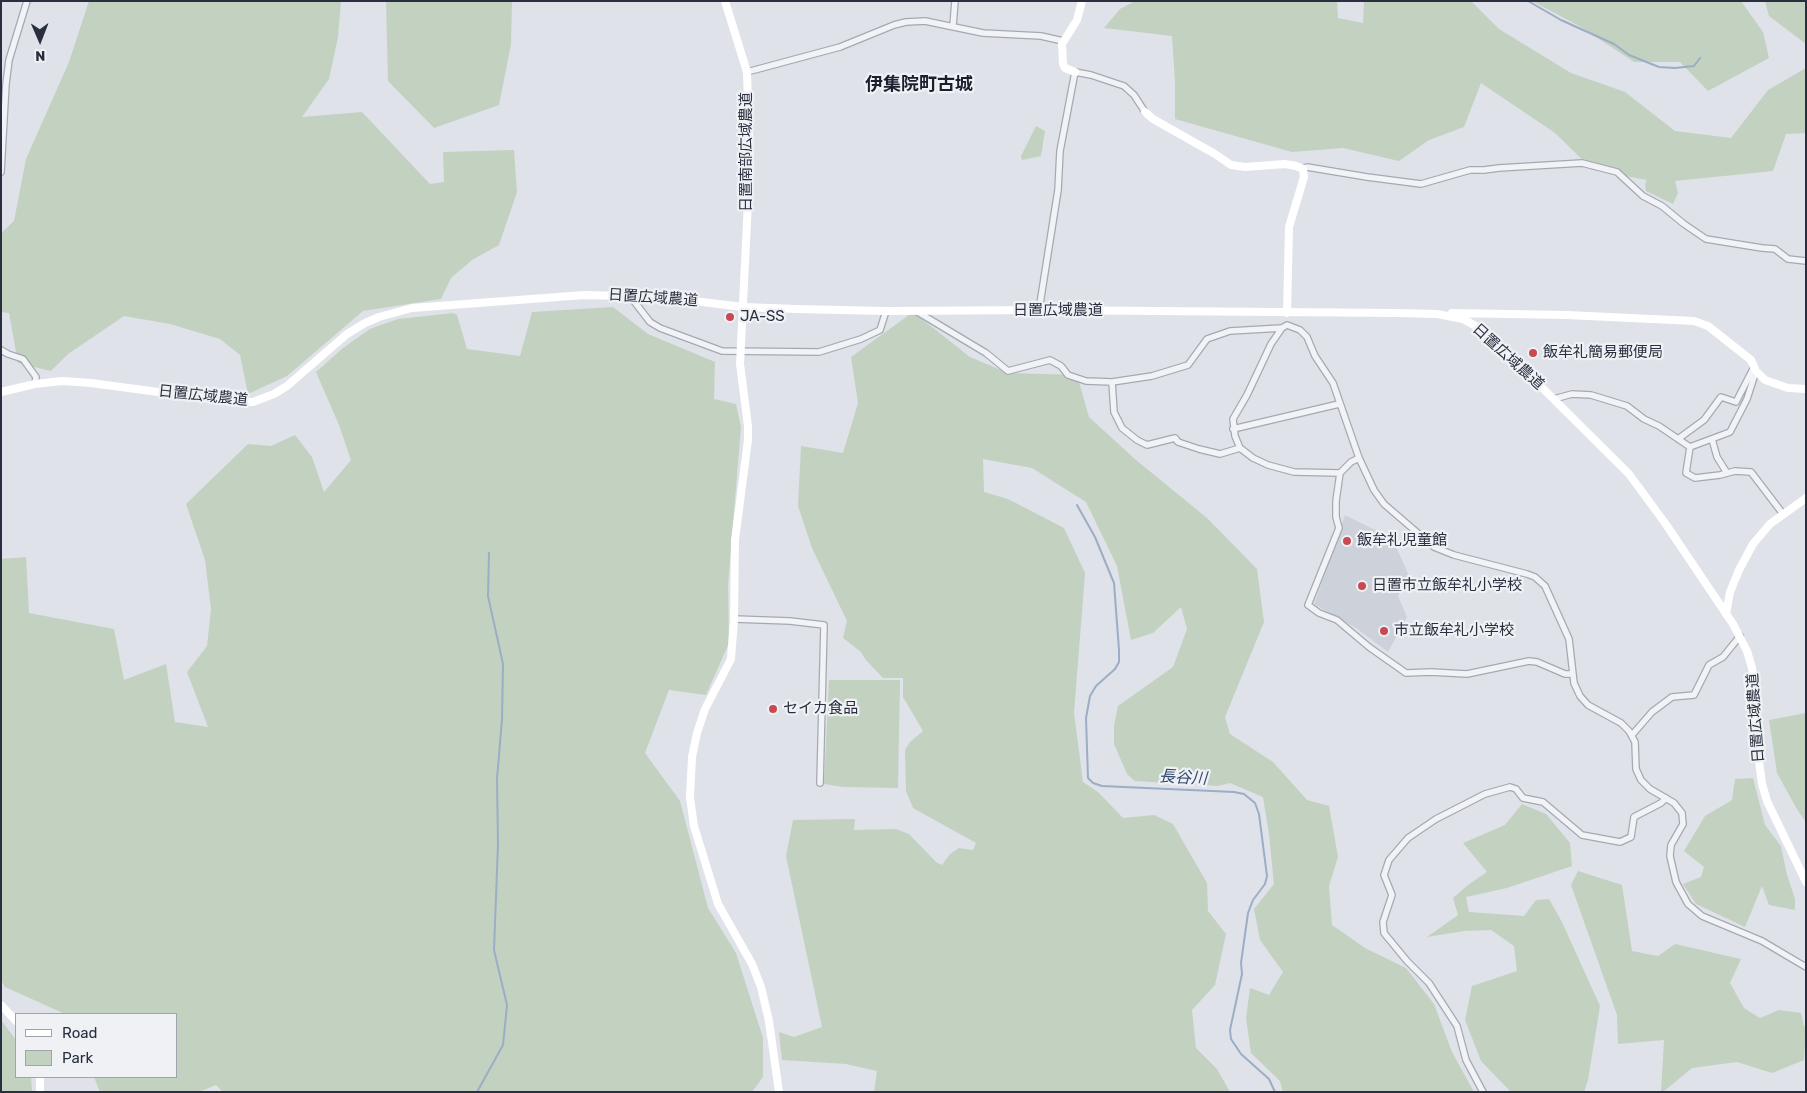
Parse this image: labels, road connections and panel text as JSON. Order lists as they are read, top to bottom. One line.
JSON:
{"streets":{"street":["日置南部広域農道","日置広域農道"]},"crossings":[["日置南部広域農道","日置広域農道"]],"districts":["伊集院町古城"],"water":["長谷川"],"places":["JA-SS","飯牟礼簡易郵便局","飯牟礼児童館","日置市立飯牟礼小学校","市立飯牟礼小学校","セイカ食品"],"legend":["Road","Park"],"north":"bottom"}
